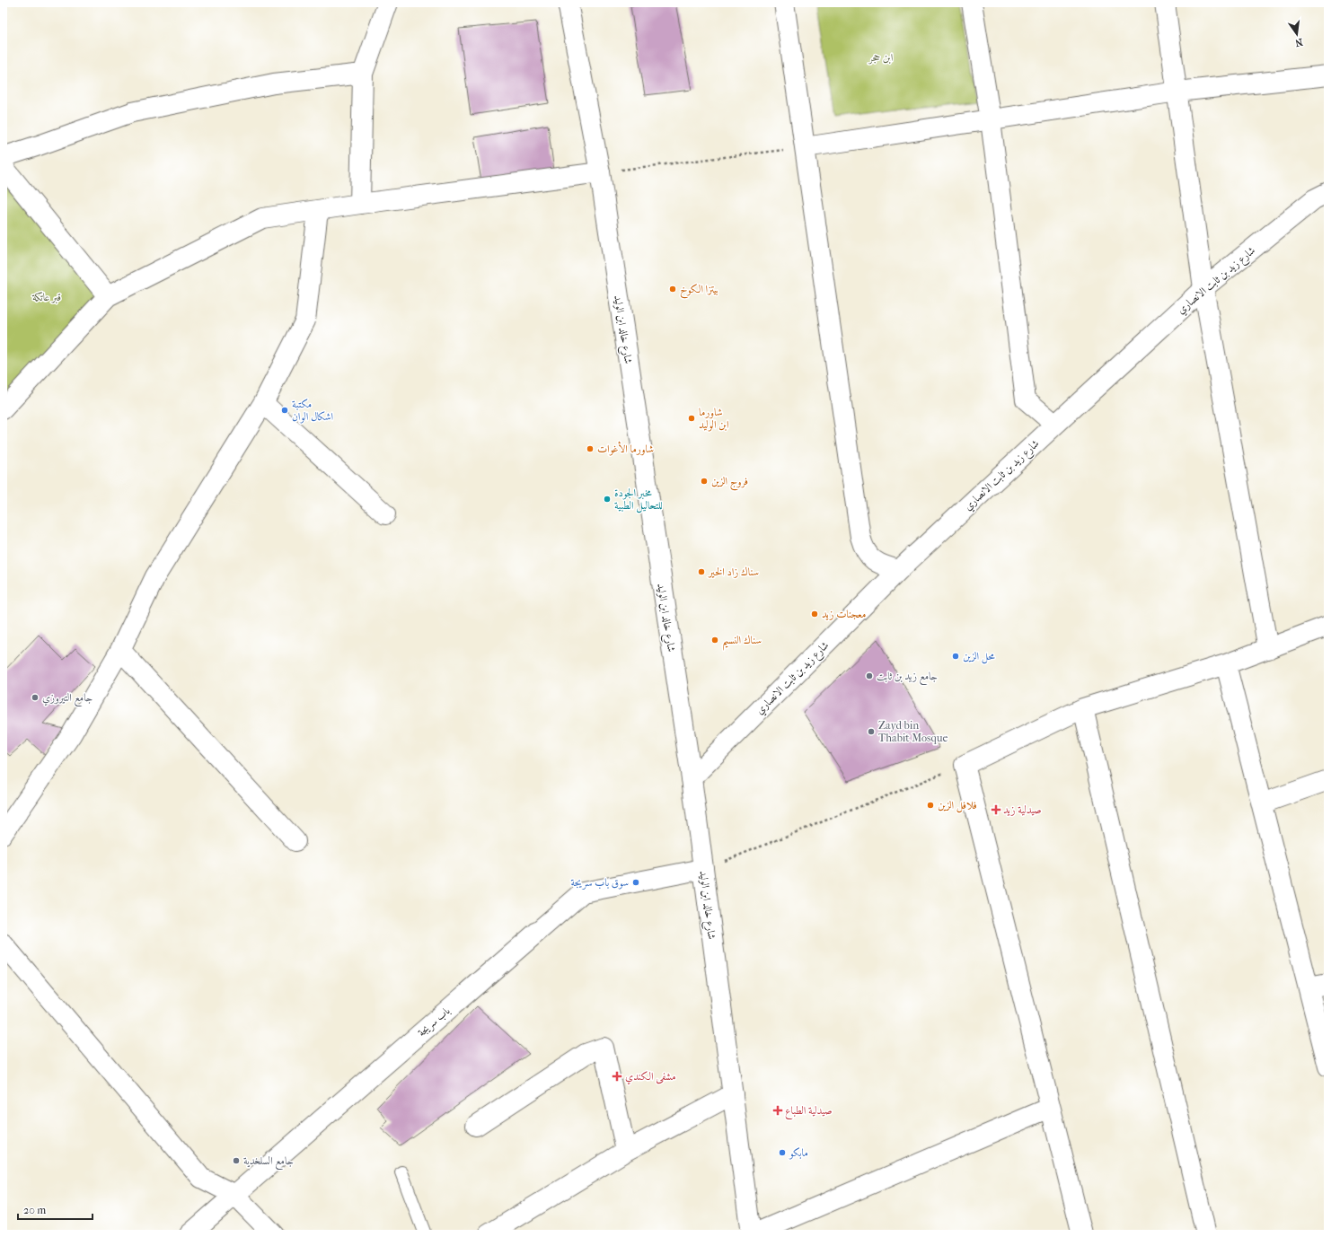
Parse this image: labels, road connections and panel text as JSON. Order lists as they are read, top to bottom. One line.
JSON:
{"streets":{"street":["شارع زيد بن ثابت الانصاري","شارع خالد ابن الوليد","باب سريجة"]},"crossings":[["شارع زيد بن ثابت الانصاري","شارع خالد ابن الوليد"],["شارع خالد ابن الوليد","باب سريجة"]],"parks":["ابن حجر","قبر عاتكة"],"places":{"other":["بيتزا الكوخ","مكتبة اشكال الوان","شاورما ابن الوليد","شاورما الأغوات","فروج الزين","مخبر الجودة للتحاليل الطبية","سناك زاد الخير","معجنات زيد","سناك النسيم","محل الزين","جامع زيد بن ثابت","جامع التيروزي","Zayd bin Thabit Mosque","فلافل الزين","سوق باب سريجة","مابكو","جامع السلخدية"],"health":["صيدلية زيد","مشفى الكندي","صيدلية الطباع"]},"scale_bar":"20 m","north":"bottom"}
